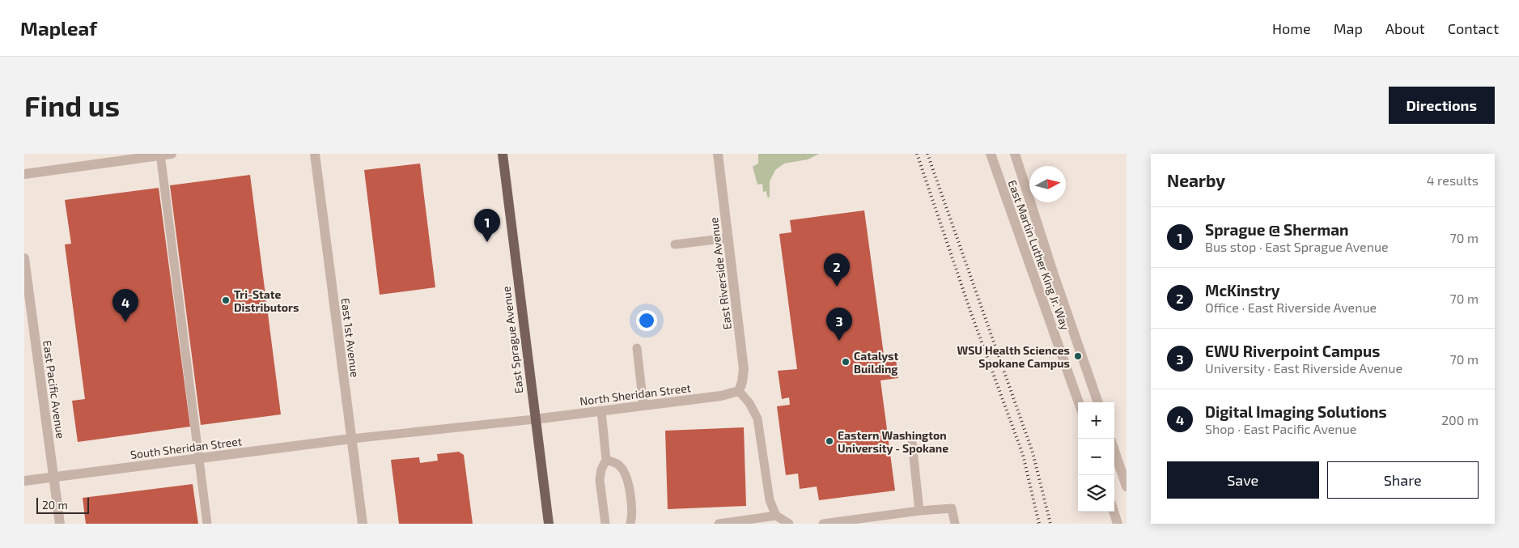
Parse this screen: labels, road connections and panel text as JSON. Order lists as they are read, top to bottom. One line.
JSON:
{"streets":{"main road":["East Sprague Avenue"],"street":["East Martin Luther King Jr. Way","East Riverside Avenue","East 1st Avenue","East Pacific Avenue","North Sheridan Street","South Sheridan Street"]},"crossings":[["East Riverside Avenue","North Sheridan Street"],["East 1st Avenue","South Sheridan Street"],["East Sprague Avenue","North Sheridan Street"],["East Pacific Avenue","South Sheridan Street"]],"places":["Tri-State Distributors","WSU Health Sciences Spokane Campus","Catalyst Building","Eastern Washington University - Spokane"],"scale_bar":"20 m","north":"right","page":{"header":"Mapleaf","nav":["Home","Map","About","Contact"],"buttons":["Directions",["Save","Share"]],"title":"Find us","heading":["Nearby","4 results"],"list":[{"mark":"1","name":"Sprague @ Sherman","note":"Bus stop · East Sprague Avenue","value":"70 m"},{"mark":"2","name":"McKinstry","note":"Office · East Riverside Avenue","value":"70 m"},{"mark":"3","name":"EWU Riverpoint Campus","note":"University · East Riverside Avenue","value":"70 m"},{"mark":"4","name":"Digital Imaging Solutions","note":"Shop · East Pacific Avenue","value":"200 m"}],"pins":["1","2","4","3"],"map_buttons":["+","−"],"scale":"20 m"}}
